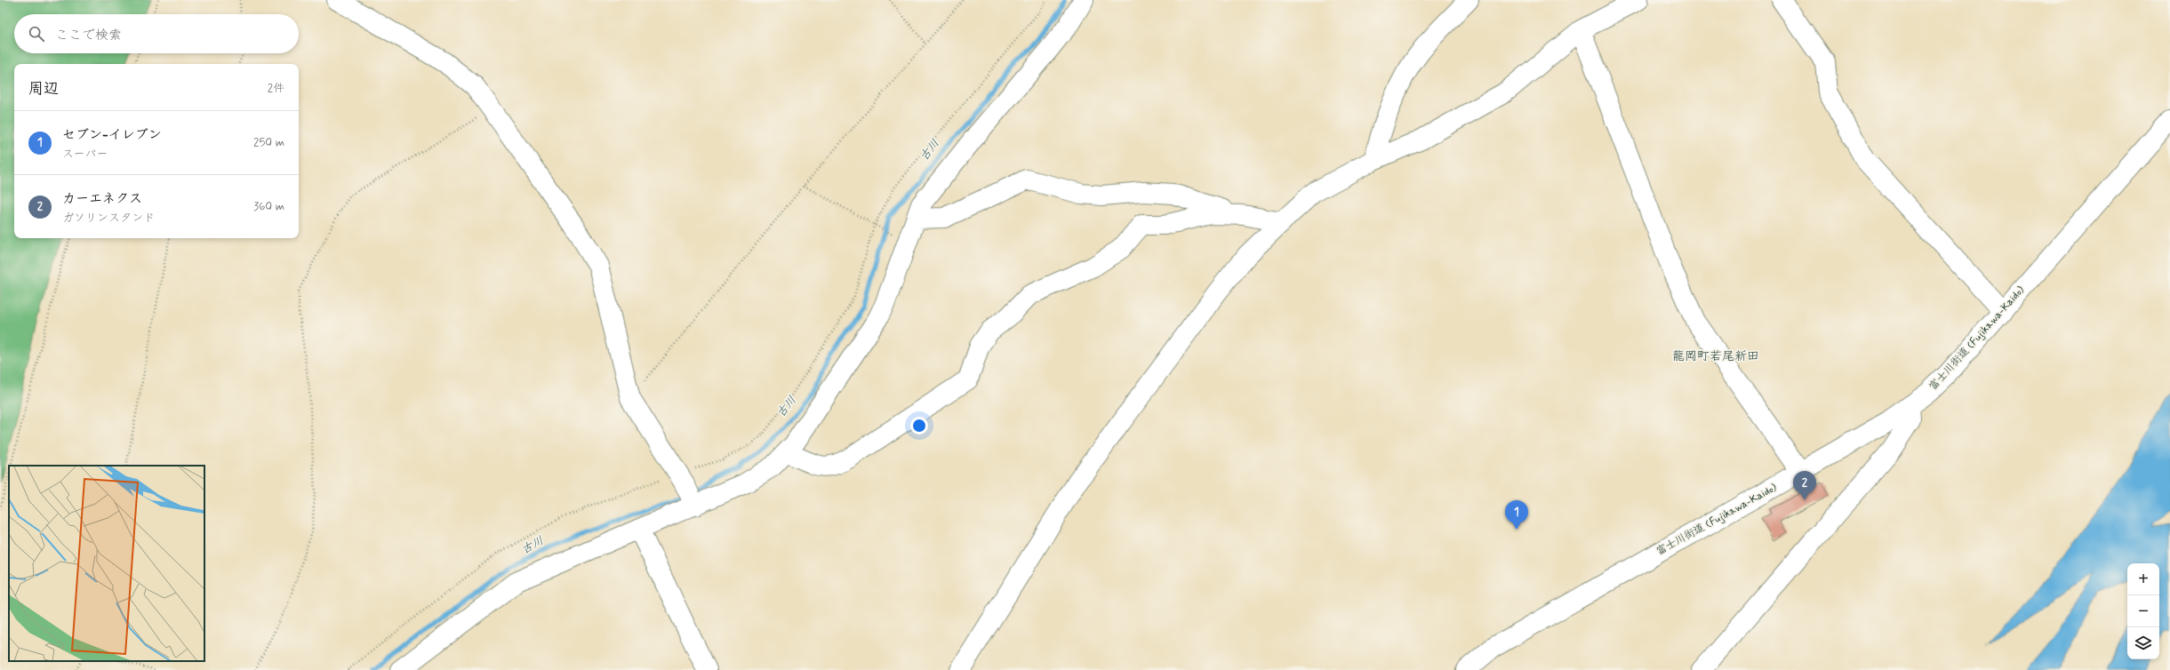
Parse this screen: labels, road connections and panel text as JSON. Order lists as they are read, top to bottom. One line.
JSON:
{"streets":{"street":["富士川街道 (Fujikawa-Kaido)"]},"districts":["龍岡町若尾新田"],"water":["古川"],"page":{"search":"ここで検索","heading":["周辺","2件"],"list":[{"mark":"1","name":"セブン-イレブン","note":"スーパー","value":"250 m"},{"mark":"2","name":"カーエネクス","note":"ガソリンスタンド","value":"360 m"}],"pins":["2","1"],"map_buttons":["+","−"]}}
